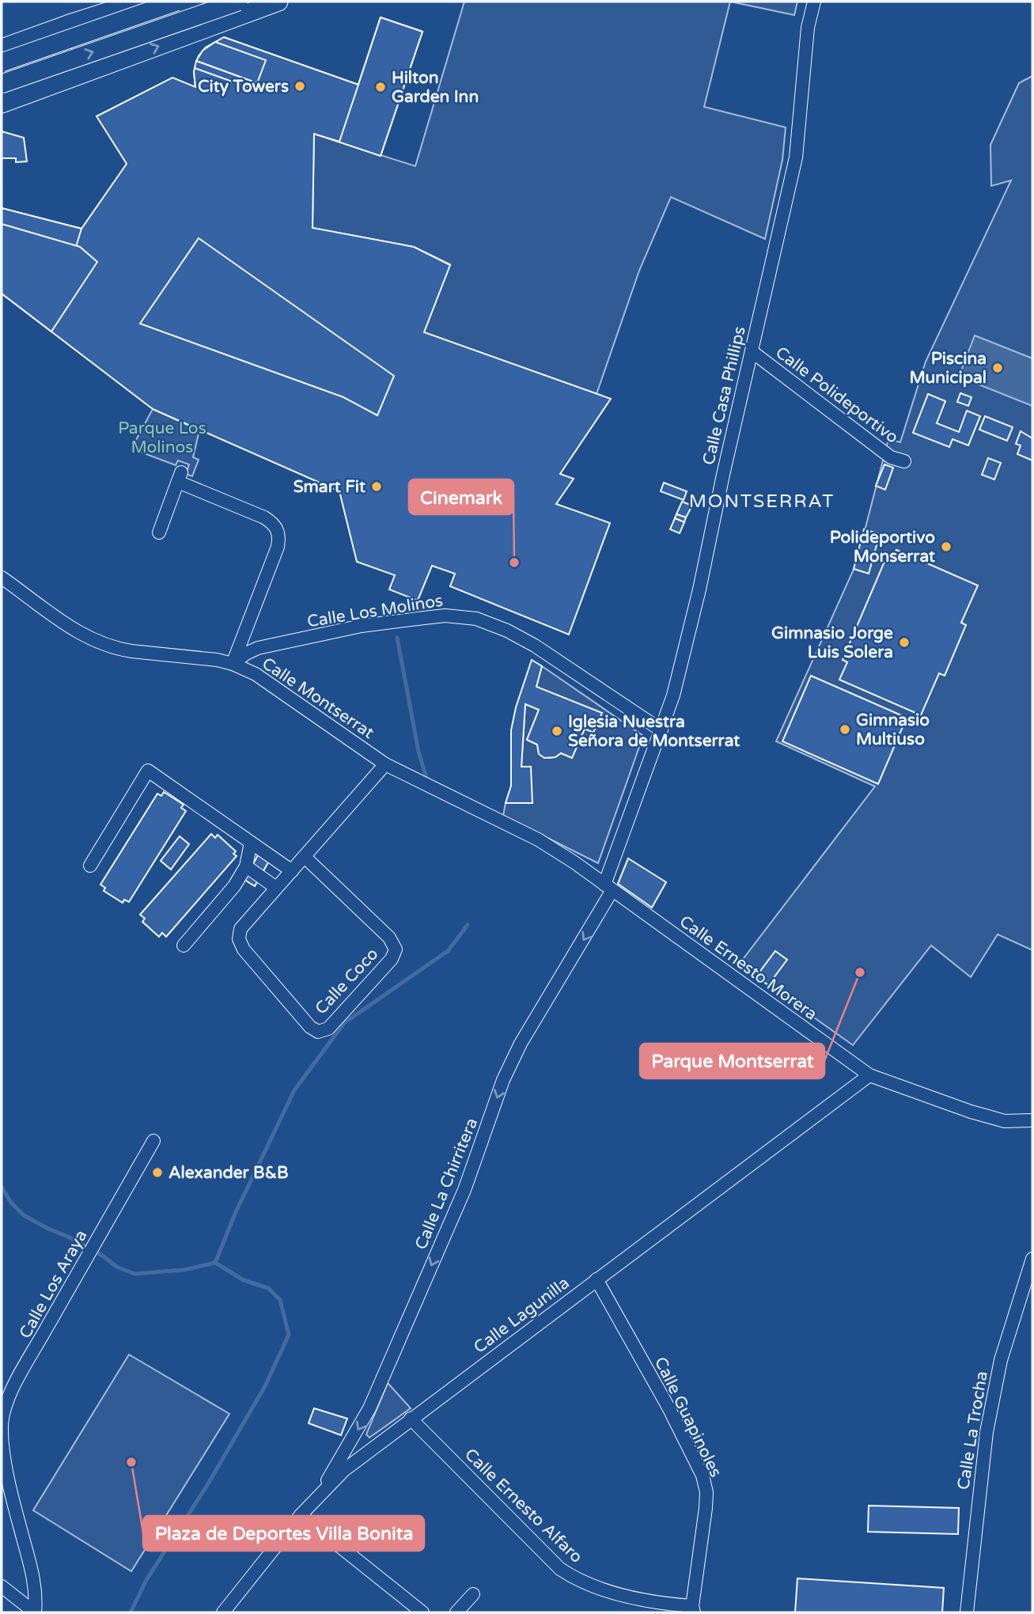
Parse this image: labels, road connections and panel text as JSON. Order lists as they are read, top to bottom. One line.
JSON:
{"streets":{"street":["Calle Polideportivo","Calle Casa Phillips","Calle Los Molinos","Calle Montserrat","Calle Ernesto Morera","Calle Coco","Calle La Chirritera","Calle Los Araya","Calle Lagunilla","Calle Guapinoles","Calle La Trocha","Calle Ernesto Alfaro"]},"crossings":[["Calle Polideportivo","Calle Casa Phillips"],["Calle Casa Phillips","Calle Los Molinos"],["Calle Casa Phillips","Calle Montserrat"],["Calle Casa Phillips","Calle Ernesto Morera"],["Calle Casa Phillips","Calle La Chirritera"],["Calle Los Molinos","Calle Montserrat"],["Calle Montserrat","Calle Ernesto Morera"],["Calle Montserrat","Calle Coco"],["Calle Montserrat","Calle La Chirritera"],["Calle Ernesto Morera","Calle La Chirritera"],["Calle Ernesto Morera","Calle Lagunilla"],["Calle La Chirritera","Calle Lagunilla"],["Calle Lagunilla","Calle Guapinoles"],["Calle Lagunilla","Calle Ernesto Alfaro"],["Calle Guapinoles","Calle Ernesto Alfaro"]],"one_way":["Calle La Chirritera"],"districts":["MONTSERRAT"],"parks":["Parque Los Molinos"],"places":["City Towers","Hilton Garden Inn","Piscina Municipal","Smart Fit","Polideportivo Monserrat","Cinemark","Gimnasio Jorge Luis Solera","Gimnasio Multiuso","Iglesia Nuestra Señora de Montserrat","Parque Montserrat","Alexander B&B","Plaza de Deportes Villa Bonita"]}
